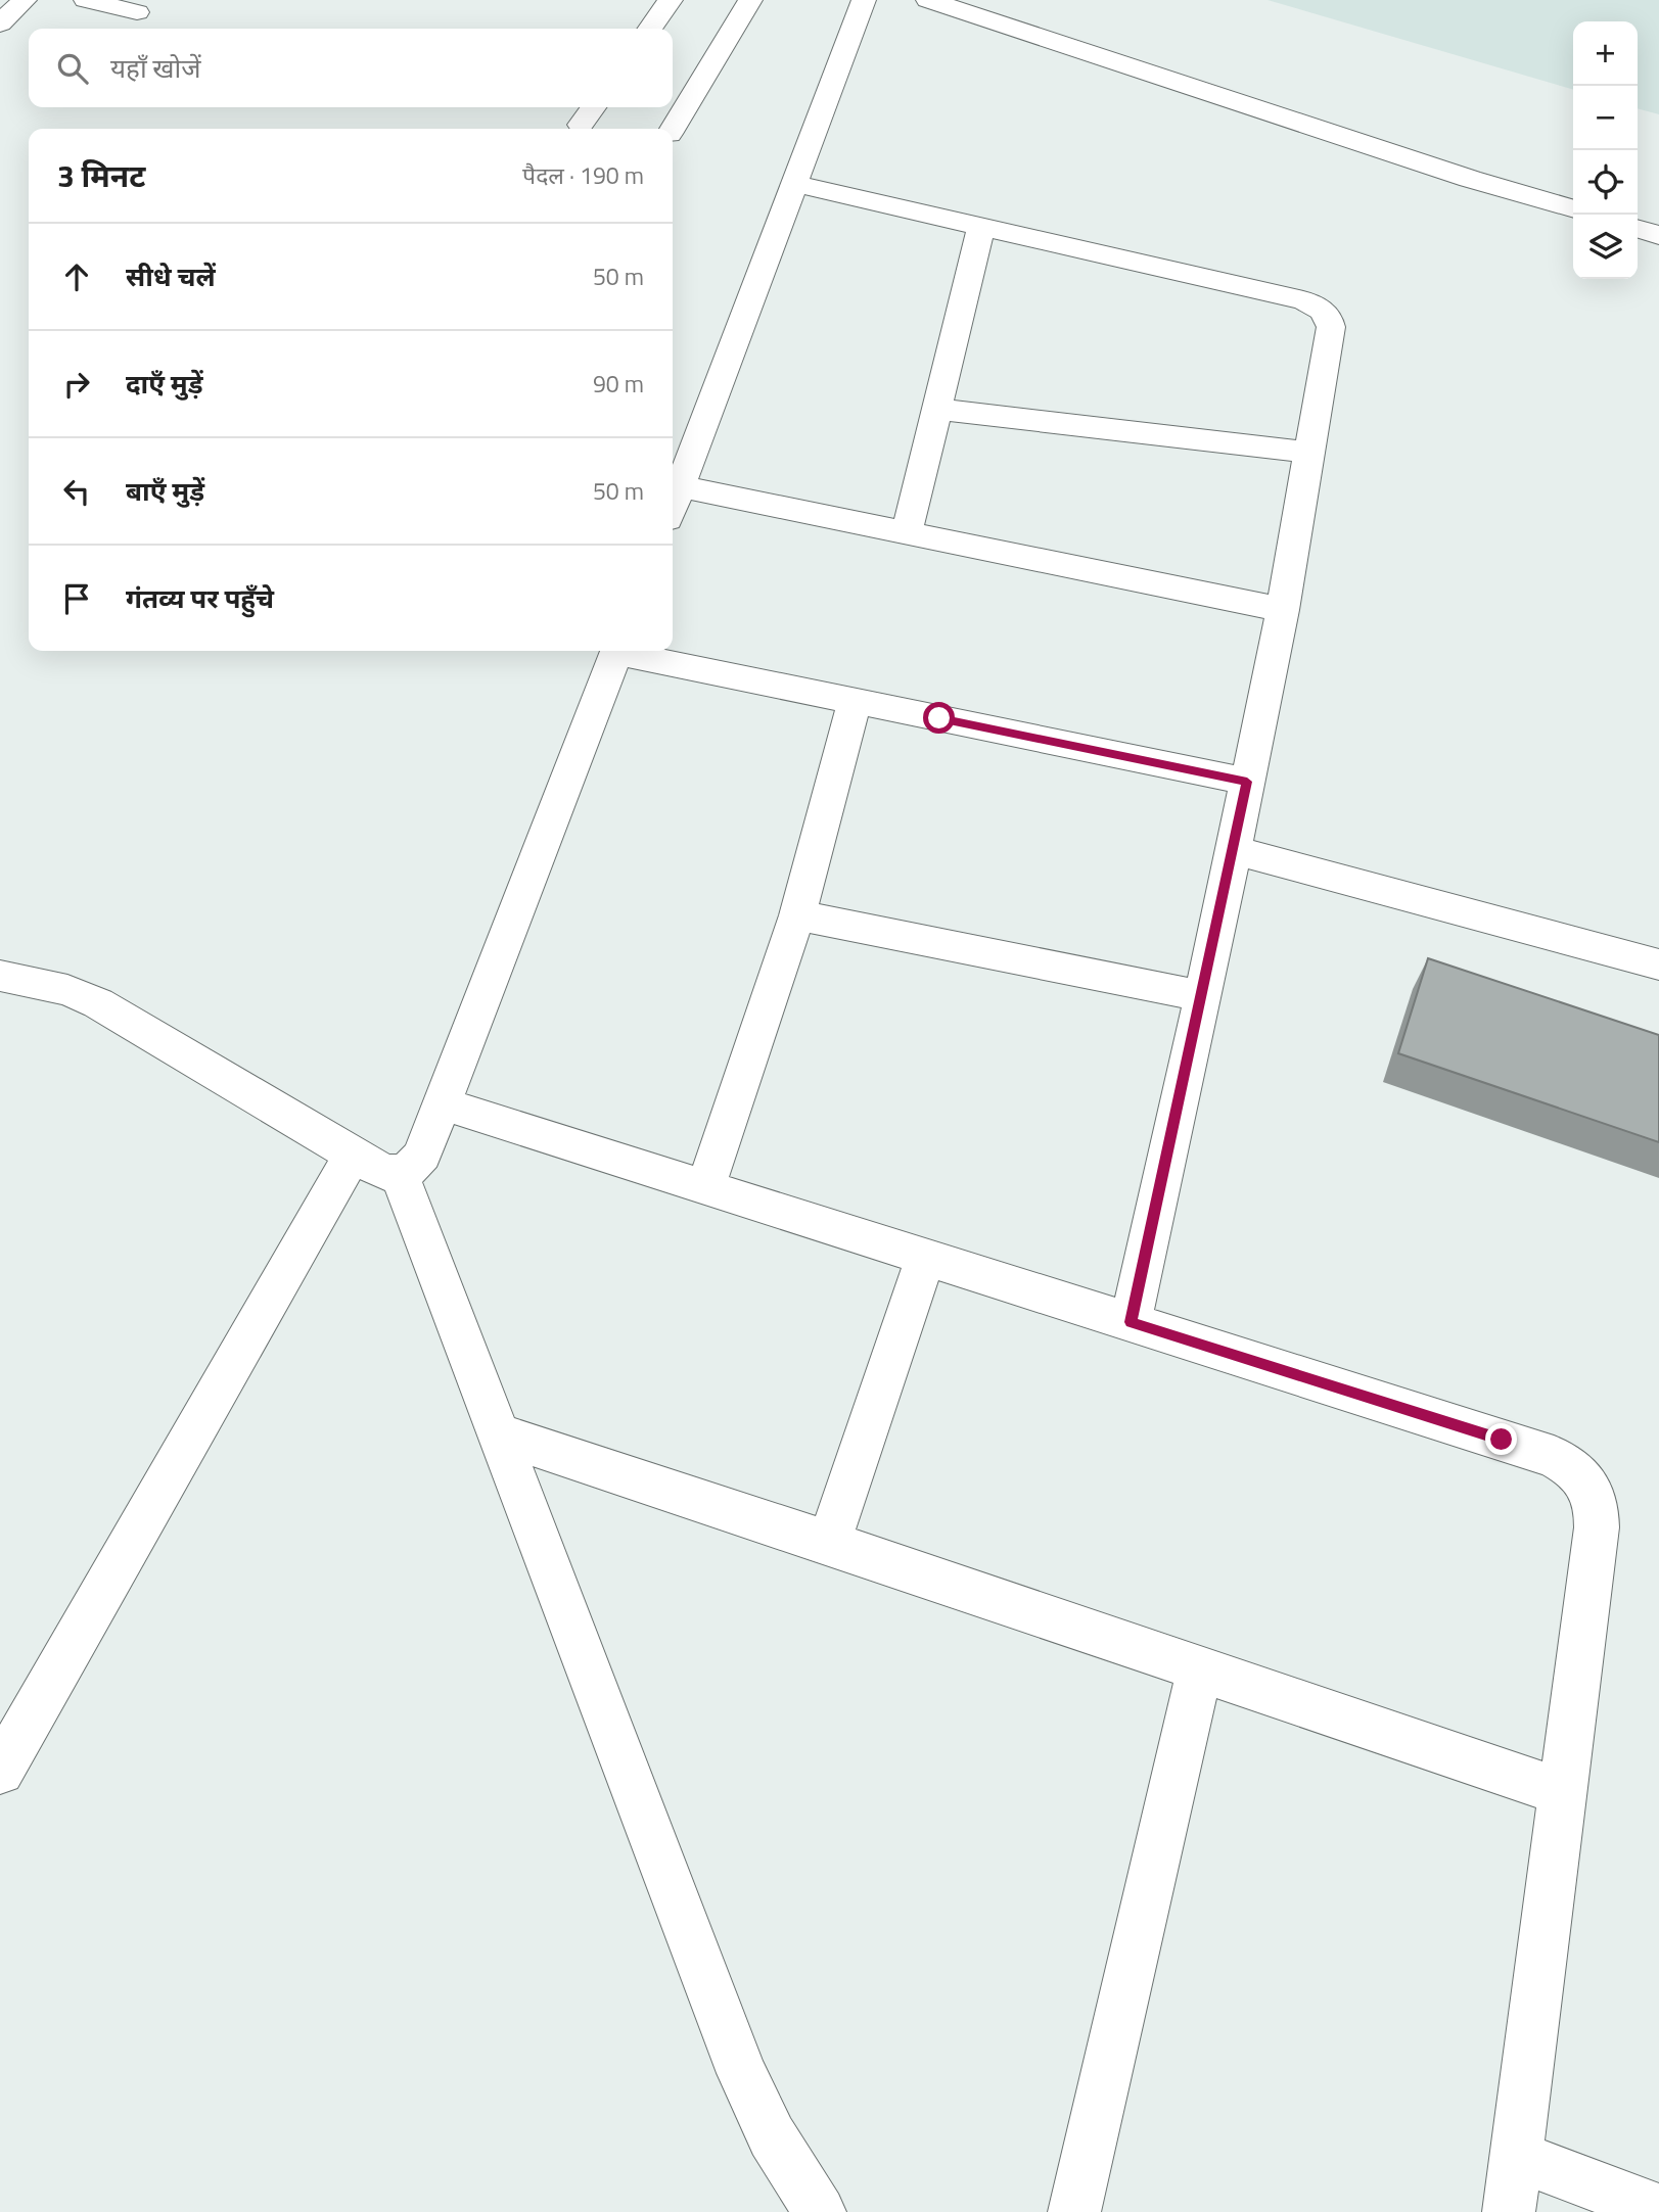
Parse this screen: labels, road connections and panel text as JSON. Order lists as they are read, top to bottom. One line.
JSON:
{"page":{"map_buttons":["+","−"],"search":"यहाँ खोजें","heading":["3 मिनट","पैदल · 190 m"],"list":[["सीधे चलें","50 m"],["दाएँ मुड़ें","90 m"],["बाएँ मुड़ें","50 m"],"गंतव्य पर पहुँचे"]}}
